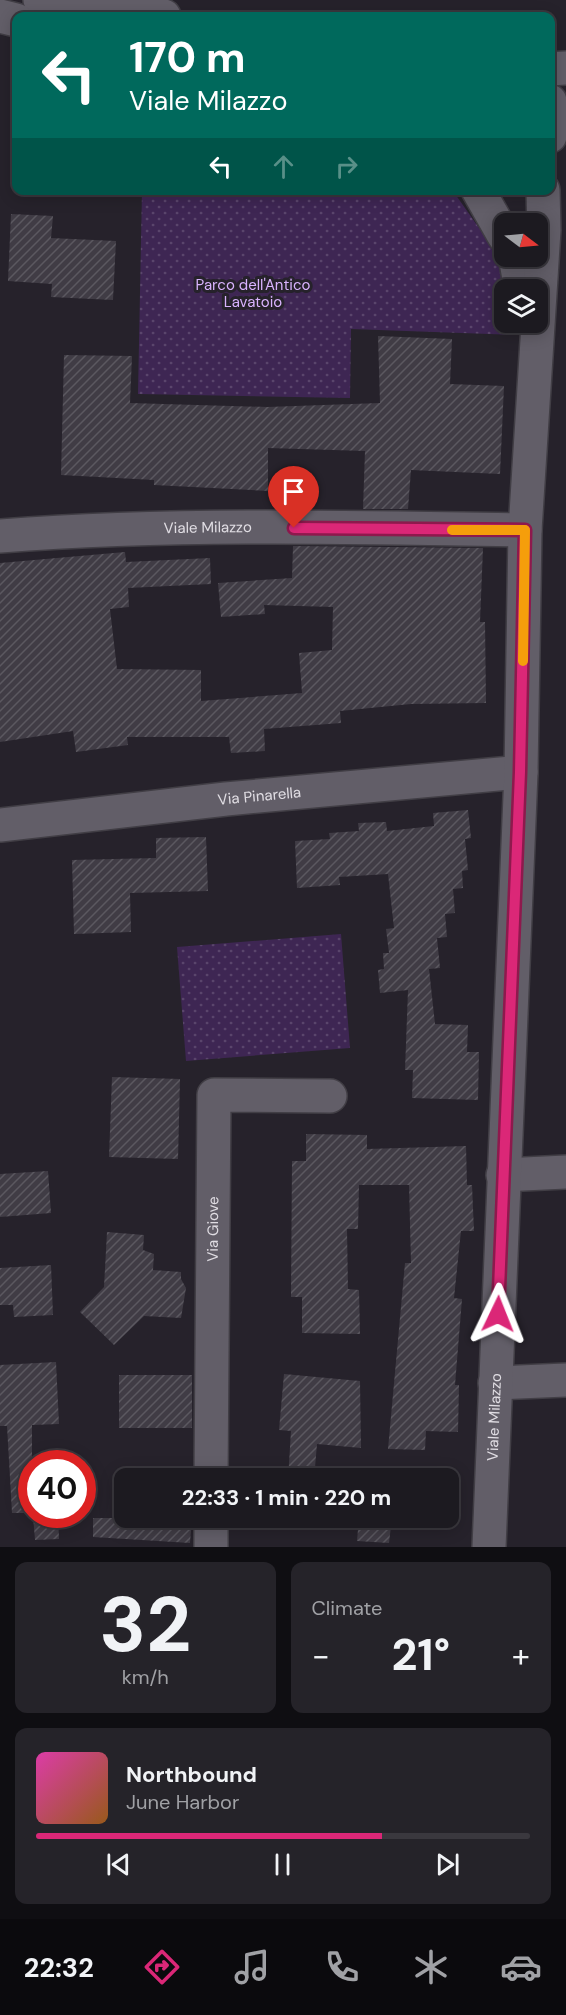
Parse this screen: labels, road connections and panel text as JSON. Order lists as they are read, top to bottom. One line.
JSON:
{"streets":{"street":["Viale Milazzo","Via Pinarella","Via Giove"]},"crossings":[["Viale Milazzo","Via Pinarella"]],"parks":["Parco dell'Antico Lavatoio"],"north":"right","page":{"turn":["170 m","Viale Milazzo"],"limit":"40","trip":"22:33 · 1 min · 220 m","tile":[["32","km/h"],"Climate"],"heat":["−","21°","+"],"song":["Northbound","June Harbor"],"tabs":"22:32"}}
